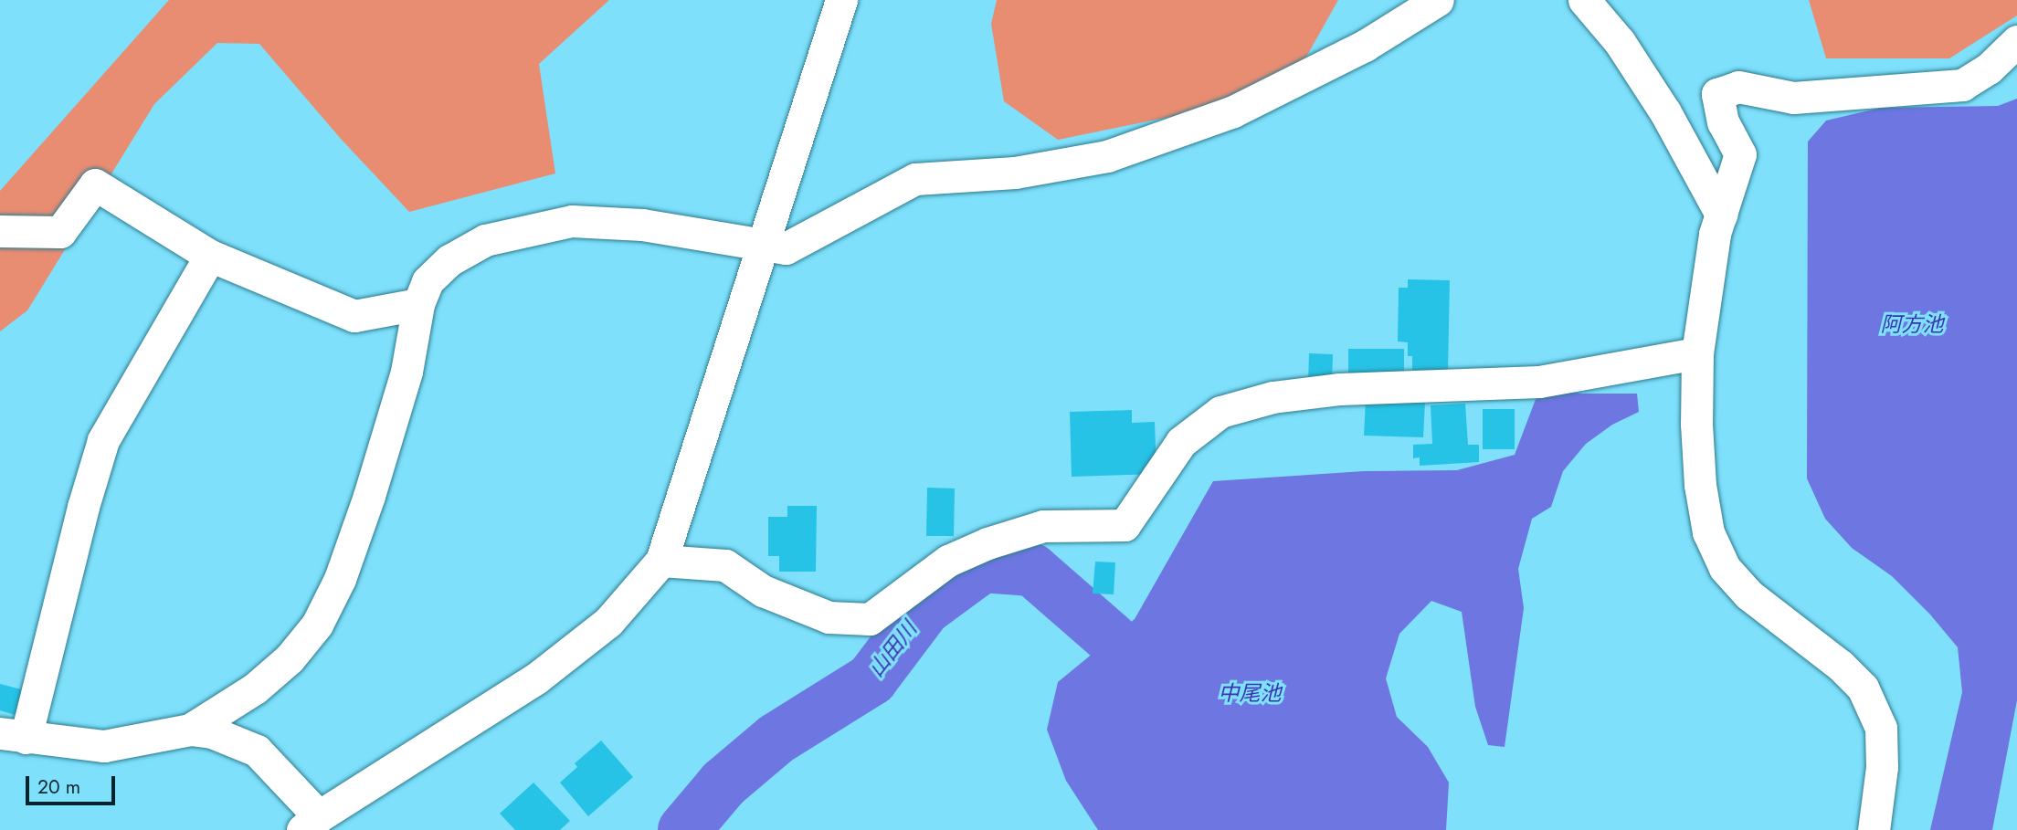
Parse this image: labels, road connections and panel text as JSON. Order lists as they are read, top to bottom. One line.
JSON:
{"water":["阿方池","山田川","中尾池"],"scale_bar":"20 m"}
